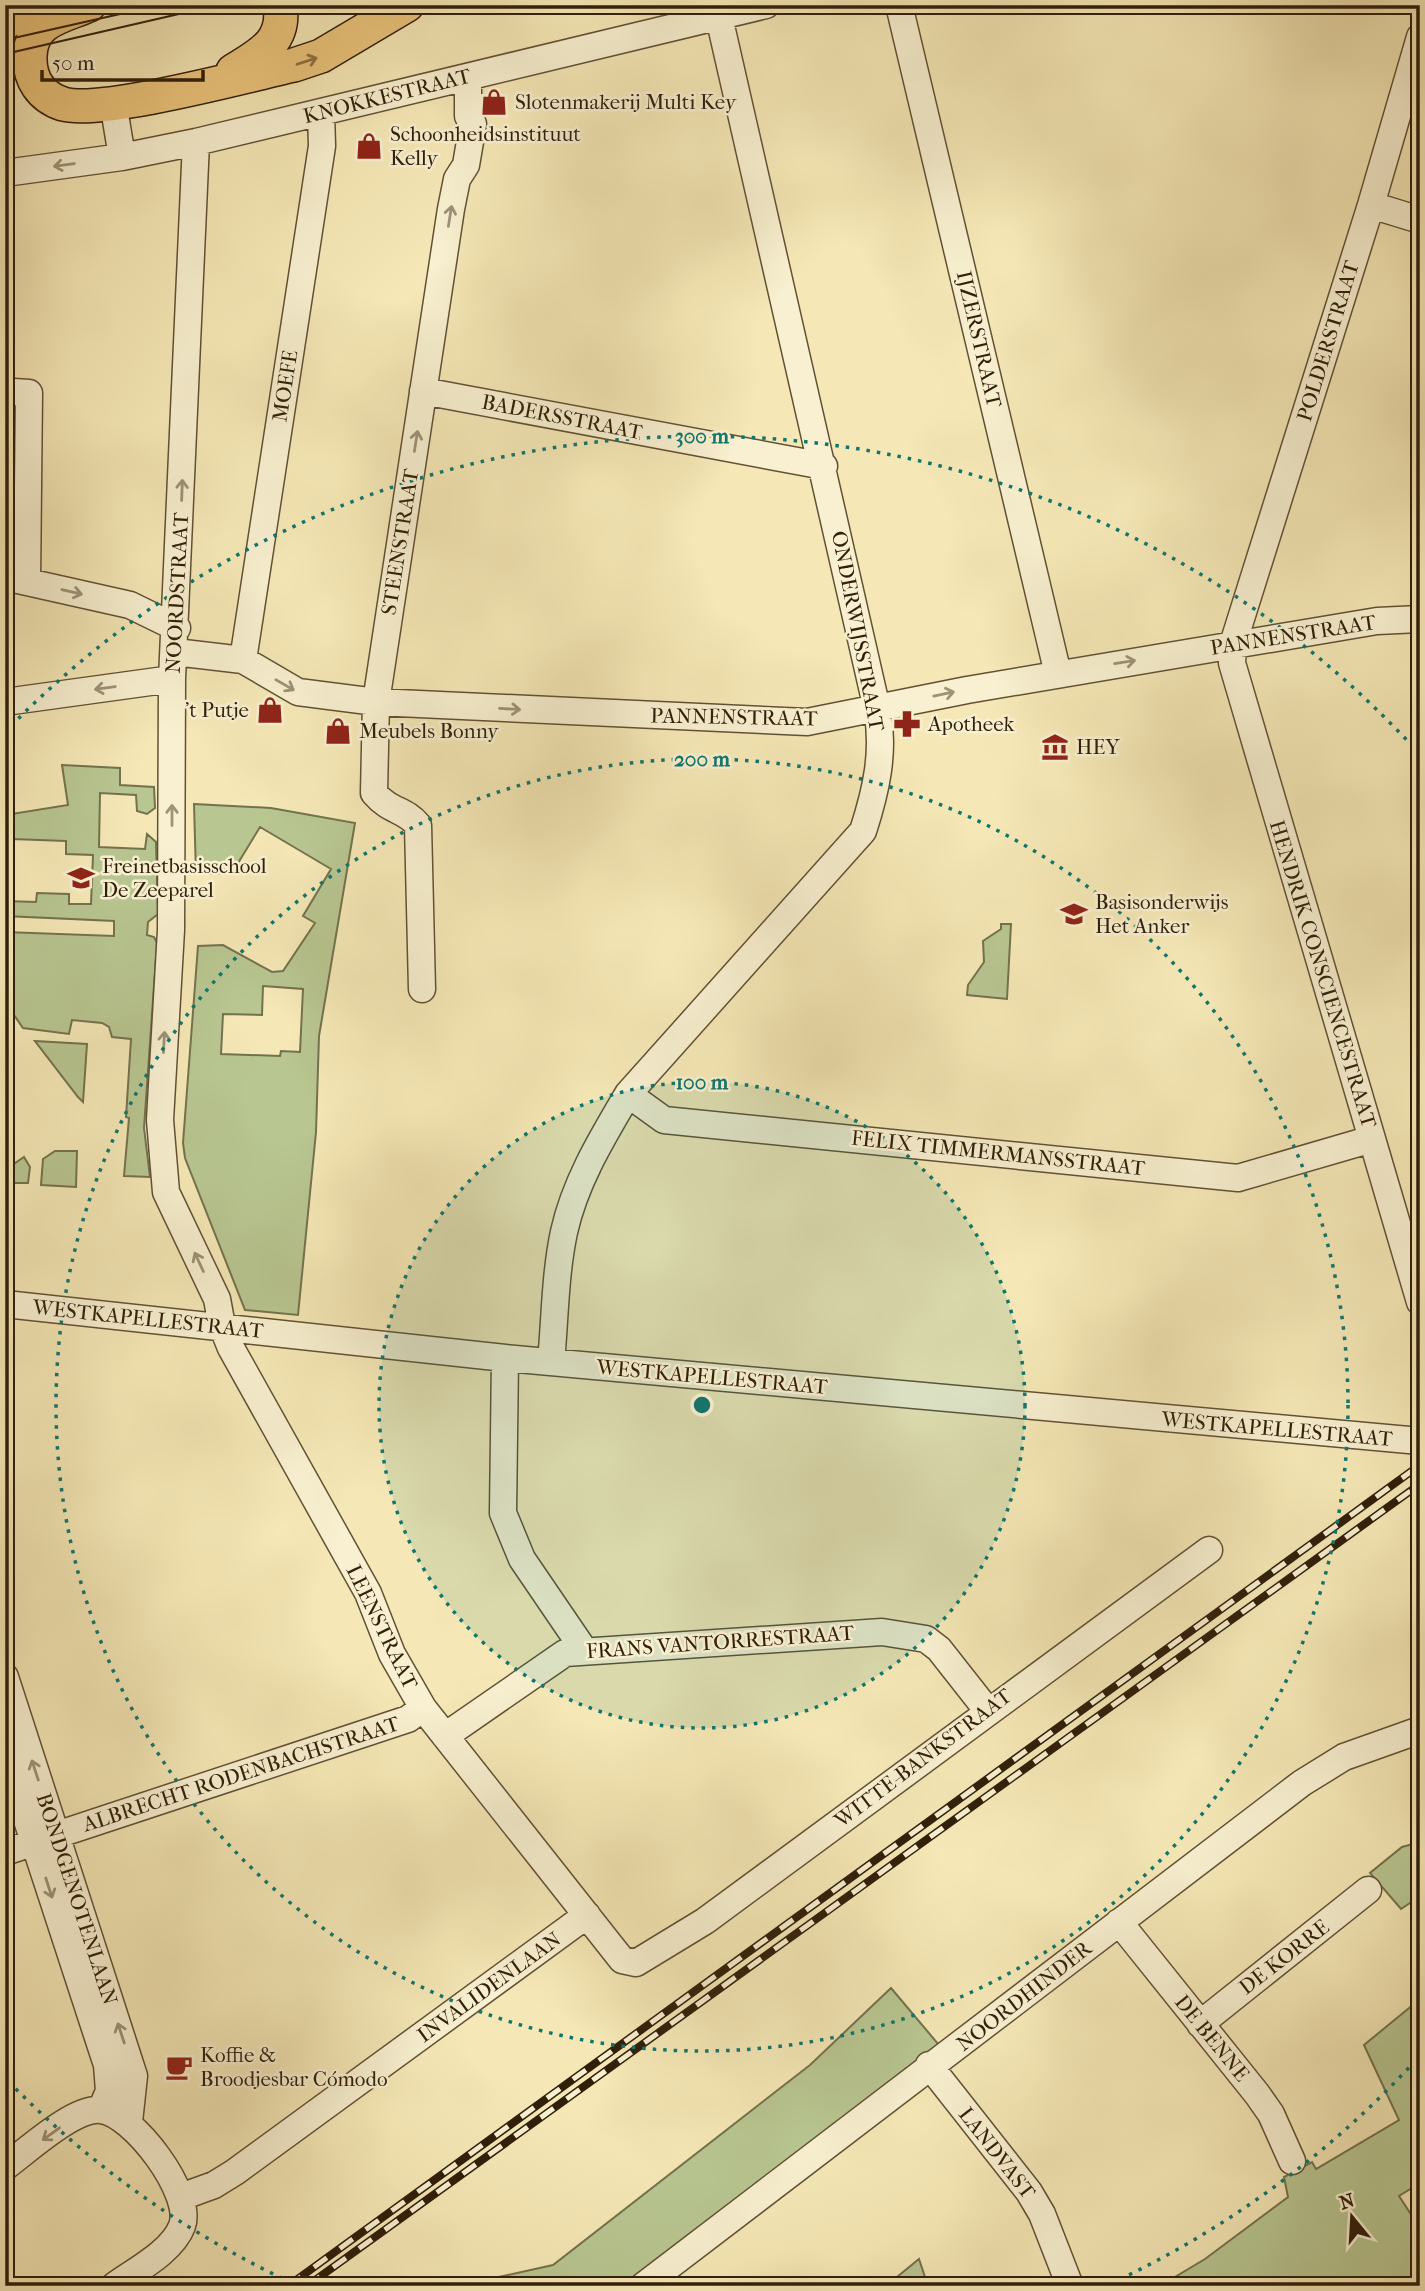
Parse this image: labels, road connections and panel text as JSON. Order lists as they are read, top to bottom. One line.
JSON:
{"streets":{"street":["KNOKKESTRAAT","IJZERSTRAAT","POLDERSTRAAT","MOEFE","BADERSSTRAAT","STEENSTRAAT","NOORDSTRAAT","ONDERWIJSSTRAAT","PANNENSTRAAT","HENDRIK CONSCIENCESTRAAT","FELIX TIMMERMANSSTRAAT","WESTKAPELLESTRAAT","LEENSTRAAT","FRANS VANTORRESTRAAT","WITTE-BANKSTRAAT","ALBRECHT RODENBACHSTRAAT","BONDGENOTENLAAN","DE KORRE","INVALIDENLAAN","NOORDHINDER","DE BENNE","LANDVAST"]},"crossings":[["KNOKKESTRAAT","MOEFE"],["KNOKKESTRAAT","STEENSTRAAT"],["KNOKKESTRAAT","NOORDSTRAAT"],["KNOKKESTRAAT","ONDERWIJSSTRAAT"],["IJZERSTRAAT","PANNENSTRAAT"],["POLDERSTRAAT","PANNENSTRAAT"],["POLDERSTRAAT","HENDRIK CONSCIENCESTRAAT"],["MOEFE","PANNENSTRAAT"],["BADERSSTRAAT","STEENSTRAAT"],["BADERSSTRAAT","ONDERWIJSSTRAAT"],["STEENSTRAAT","PANNENSTRAAT"],["NOORDSTRAAT","PANNENSTRAAT"],["NOORDSTRAAT","WESTKAPELLESTRAAT"],["NOORDSTRAAT","LEENSTRAAT"],["ONDERWIJSSTRAAT","PANNENSTRAAT"],["ONDERWIJSSTRAAT","FELIX TIMMERMANSSTRAAT"],["ONDERWIJSSTRAAT","WESTKAPELLESTRAAT"],["PANNENSTRAAT","HENDRIK CONSCIENCESTRAAT"],["HENDRIK CONSCIENCESTRAAT","FELIX TIMMERMANSSTRAAT"],["WESTKAPELLESTRAAT","LEENSTRAAT"],["LEENSTRAAT","FRANS VANTORRESTRAAT"],["LEENSTRAAT","WITTE-BANKSTRAAT"],["LEENSTRAAT","ALBRECHT RODENBACHSTRAAT"],["LEENSTRAAT","INVALIDENLAAN"],["FRANS VANTORRESTRAAT","WITTE-BANKSTRAAT"],["ALBRECHT RODENBACHSTRAAT","BONDGENOTENLAAN"],["DE KORRE","DE BENNE"],["NOORDHINDER","DE BENNE"],["NOORDHINDER","LANDVAST"]],"one_way":["STEENSTRAAT","NOORDSTRAAT","PANNENSTRAAT"],"places":{"shop":["Slotenmakerij Multi Key","Schoonheidsinstituut Kelly","'t Putje","Meubels Bonny"],"pharmacy":["Apotheek"],"museum":["HEY"],"school or university":["Freinetbasisschool De Zeeparel","Basisonderwijs Het Anker"],"cafe":["Koffie & Broodjesbar Cómodo"]},"scale_bar":"50 m","north":"top","rings":["300 m","200 m","100 m"]}
